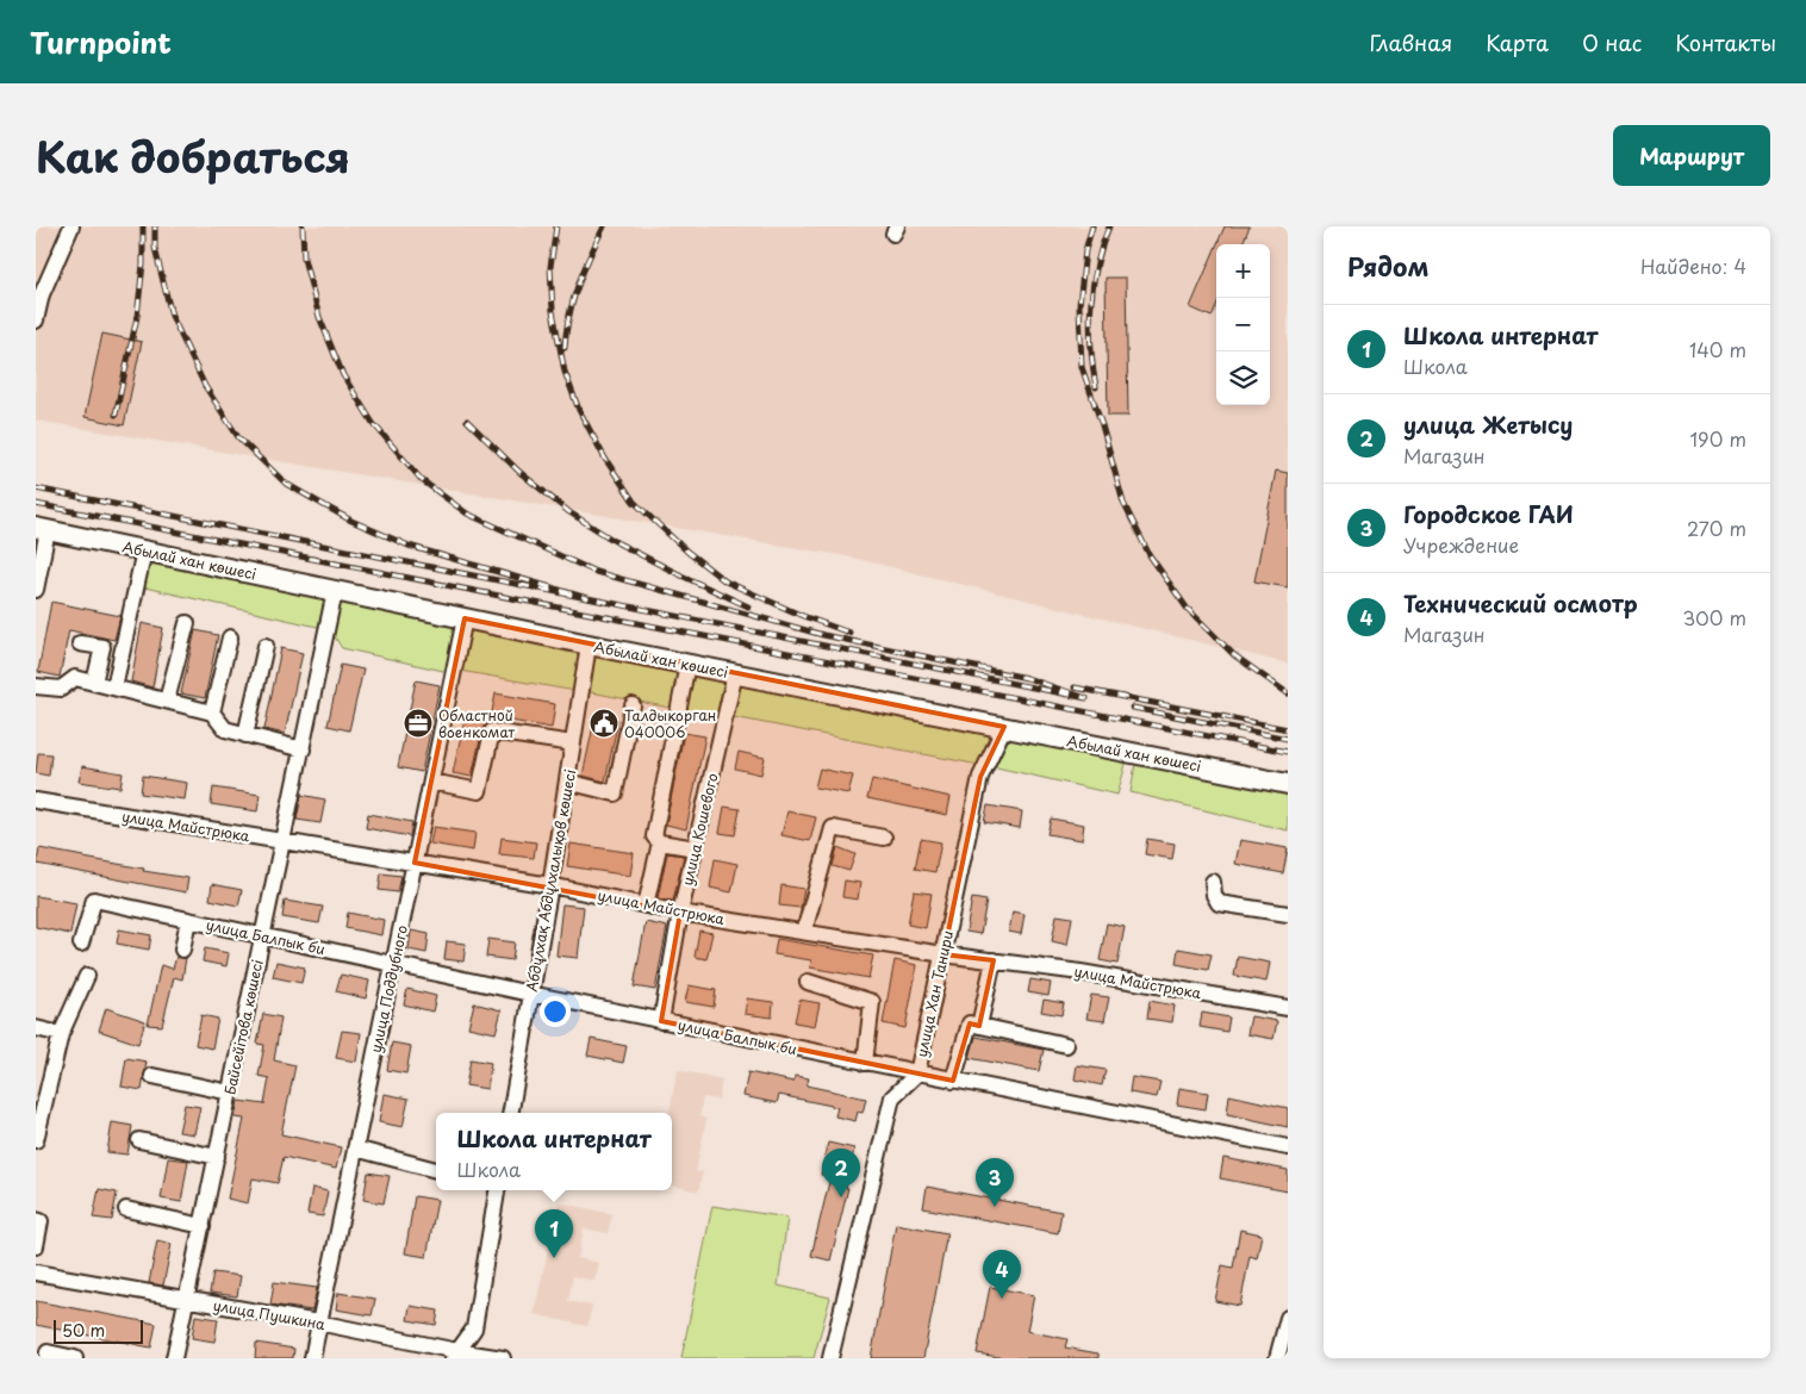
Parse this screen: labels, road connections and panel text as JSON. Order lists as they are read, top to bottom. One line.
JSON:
{"streets":{"main road":["Абылай хан көшесі"],"street":["улица Майстрюка","улица Кошевого","Абдұлхақ Абдұлхалықов көшесі","улица Балпык би","улица Поддубного","улица Хан Танири","Байсейітова көшесі","улица Пушкина"]},"crossings":[["Абылай хан көшесі","улица Кошевого"],["Абылай хан көшесі","Абдұлхақ Абдұлхалықов көшесі"],["Абылай хан көшесі","улица Поддубного"],["Абылай хан көшесі","улица Хан Танири"],["Абылай хан көшесі","Байсейітова көшесі"],["улица Майстрюка","улица Кошевого"],["улица Майстрюка","Абдұлхақ Абдұлхалықов көшесі"],["улица Майстрюка","улица Поддубного"],["улица Майстрюка","улица Хан Танири"],["улица Майстрюка","Байсейітова көшесі"],["улица Кошевого","улица Балпык би"],["Абдұлхақ Абдұлхалықов көшесі","улица Балпык би"],["улица Балпык би","улица Поддубного"],["улица Балпык би","улица Хан Танири"],["улица Балпык би","Байсейітова көшесі"],["улица Поддубного","улица Пушкина"],["Байсейітова көшесі","улица Пушкина"]],"places":{"office":["Областной военкомат"],"public building":["Талдыкорган 040006"]},"scale_bar":"50 m","page":{"header":"Turnpoint","nav":["Главная","Карта","О нас","Контакты"],"title":"Как добраться","buttons":"Маршрут","heading":["Рядом","Найдено: 4"],"map_buttons":["+","−"],"list":[{"mark":"1","name":"Школа интернат","note":"Школа","value":"140 m"},{"mark":"2","name":"улица Жетысу","note":"Магазин","value":"190 m"},{"mark":"3","name":"Городское ГАИ","note":"Учреждение","value":"270 m"},{"mark":"4","name":"Технический осмотр","note":"Магазин","value":"300 m"}],"popup":["Школа интернат","Школа"],"pins":["2","3","1","4"],"scale":"50 m"}}
